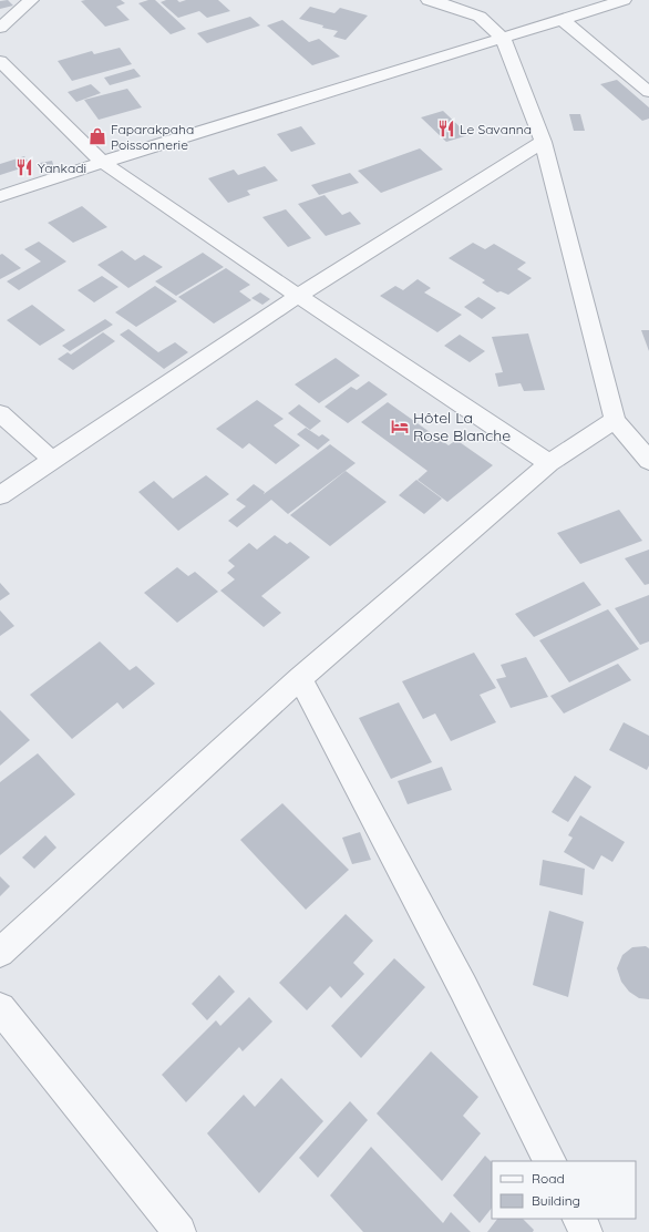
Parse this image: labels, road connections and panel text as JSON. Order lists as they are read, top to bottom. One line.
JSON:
{"places":{"restaurant":["Le Savanna","Yankadi"],"shop":["Faparakpaha Poissonnerie"],"hotel":["Hôtel La Rose Blanche"]},"legend":["Road","Building"]}
